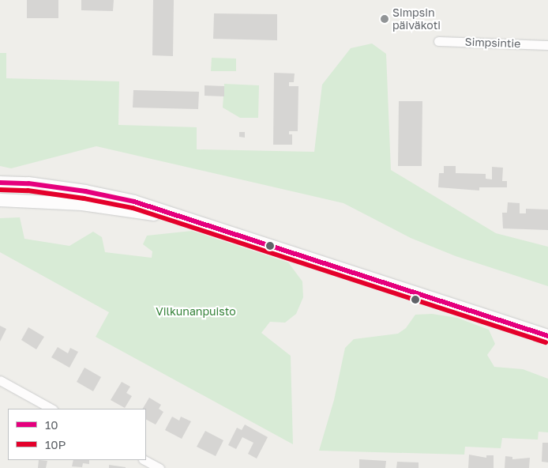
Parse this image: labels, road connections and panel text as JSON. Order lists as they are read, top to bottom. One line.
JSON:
{"streets":{"street":["Simpsintie"]},"parks":["Vilkunanpuisto"],"places":["Simpsin päiväkoti"],"lines":["transit line 10","transit line 10P"],"legend":["10","10P"]}
